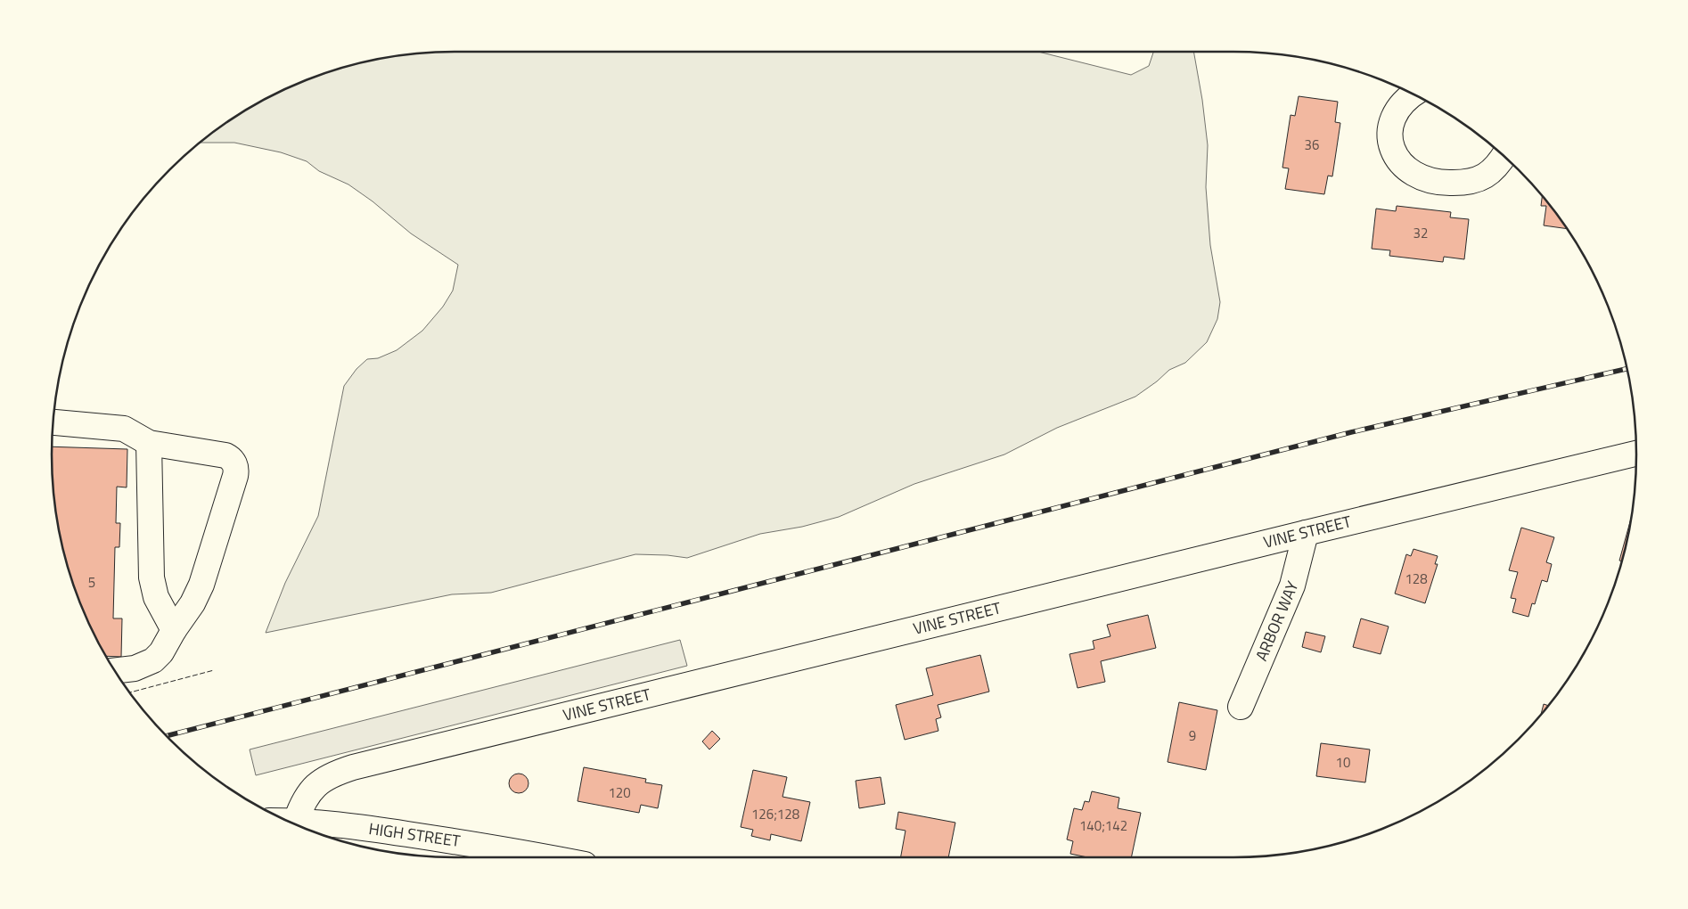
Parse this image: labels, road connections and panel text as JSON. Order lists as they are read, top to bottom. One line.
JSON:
{"streets":{"street":["VINE STREET","ARBOR WAY","HIGH STREET"]},"crossings":[["VINE STREET","ARBOR WAY"],["VINE STREET","HIGH STREET"]],"house_numbers":["36","32","128","5","9","10","120","126;128","140;142"]}
